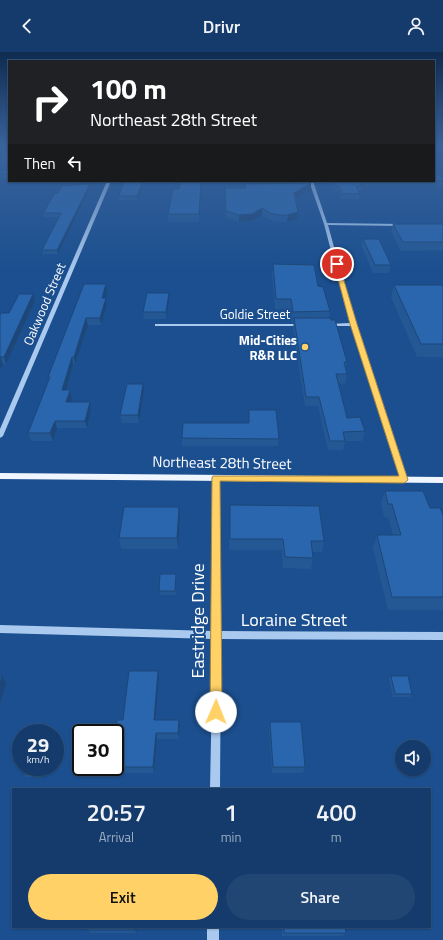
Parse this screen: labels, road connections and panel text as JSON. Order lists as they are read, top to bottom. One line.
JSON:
{"streets":{"main road":["Northeast 28th Street"],"street":["Oakwood Street","Goldie Street","Loraine Street","Eastridge Drive"]},"crossings":[["Northeast 28th Street","Eastridge Drive"],["Loraine Street","Eastridge Drive"]],"places":["Mid-Cities R&R LLC"],"page":{"header":"Drivr","turn":["100 m","Northeast 28th Street"],"then":"Then","speed":"29 km/h","limit":"30","eta":["20:57","Arrival","1","min","400","m"],"buttons":["Exit","Share"]}}
